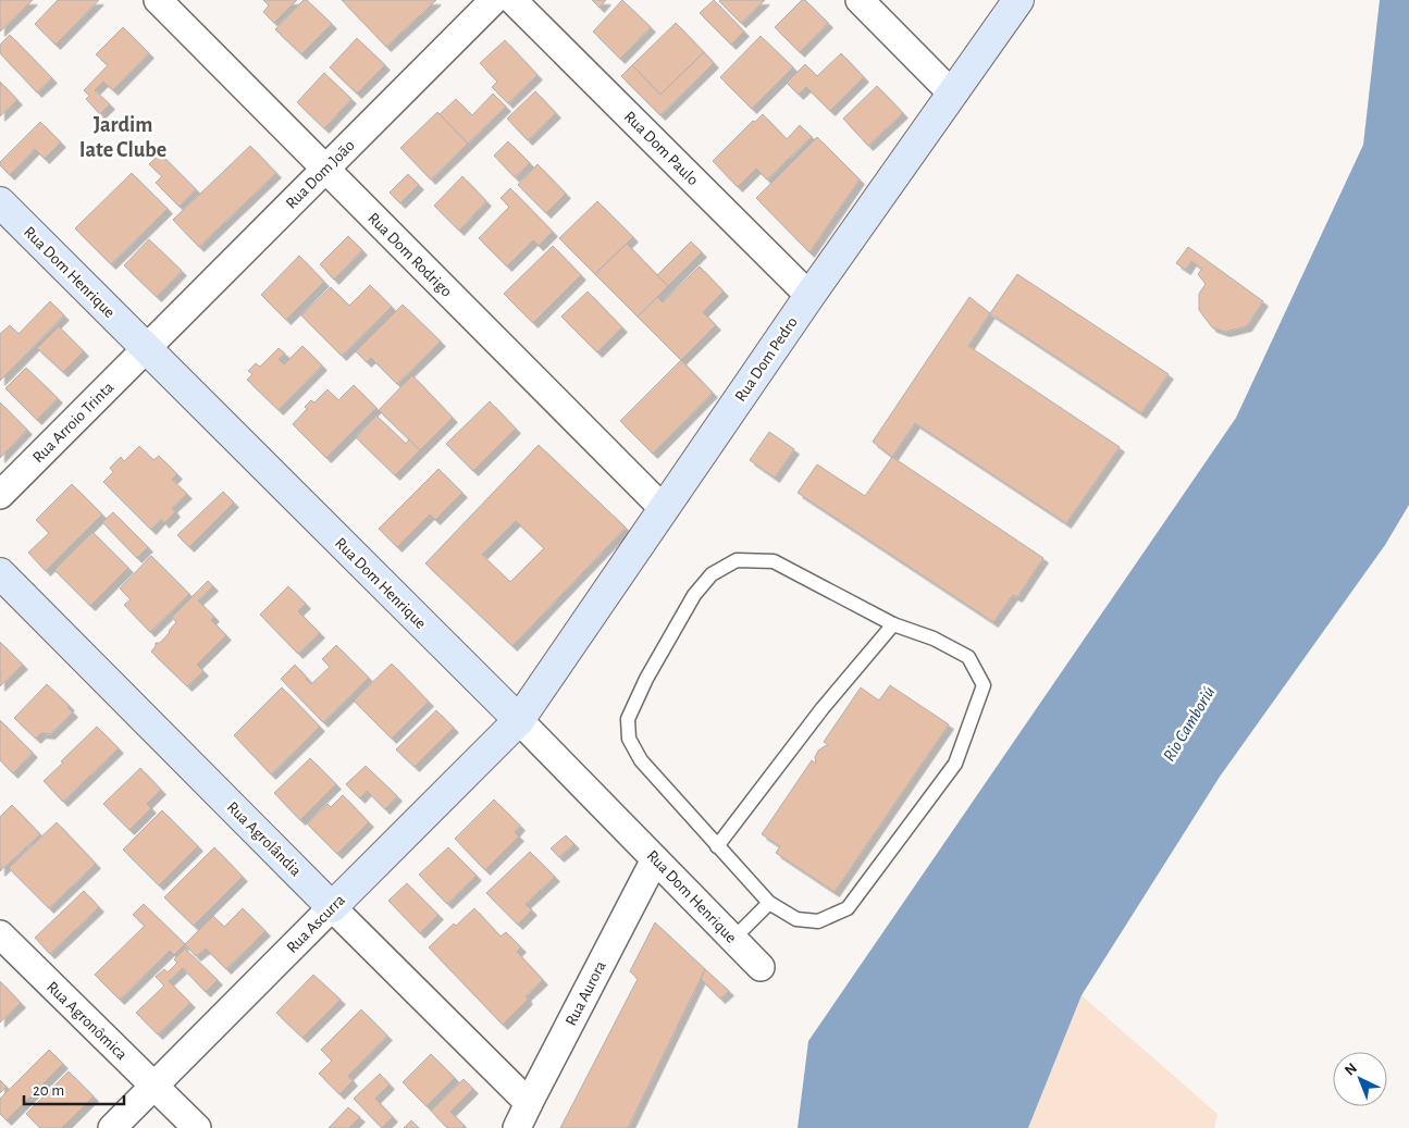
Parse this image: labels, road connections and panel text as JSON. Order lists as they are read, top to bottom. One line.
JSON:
{"streets":{"street":["Rua Dom Paulo","Rua Dom João","Rua Dom Rodrigo","Rua Dom Henrique","Rua Dom Pedro","Rua Arroio Trinta","Rua Agrolândia","Rua Ascurra","Rua Aurora","Rua Agronômica"]},"crossings":[["Rua Dom Paulo","Rua Dom Pedro"],["Rua Dom João","Rua Dom Rodrigo"],["Rua Dom João","Rua Dom Henrique"],["Rua Dom João","Rua Arroio Trinta"],["Rua Dom Rodrigo","Rua Dom Pedro"],["Rua Dom Henrique","Rua Dom Pedro"],["Rua Dom Henrique","Rua Arroio Trinta"],["Rua Dom Henrique","Rua Ascurra"],["Rua Dom Henrique","Rua Aurora"],["Rua Dom Pedro","Rua Ascurra"],["Rua Agrolândia","Rua Ascurra"],["Rua Agrolândia","Rua Aurora"],["Rua Ascurra","Rua Agronômica"]],"districts":["Jardim Iate Clube"],"water":["Rio Camboriú"],"scale_bar":"20 m","north":"top left"}
